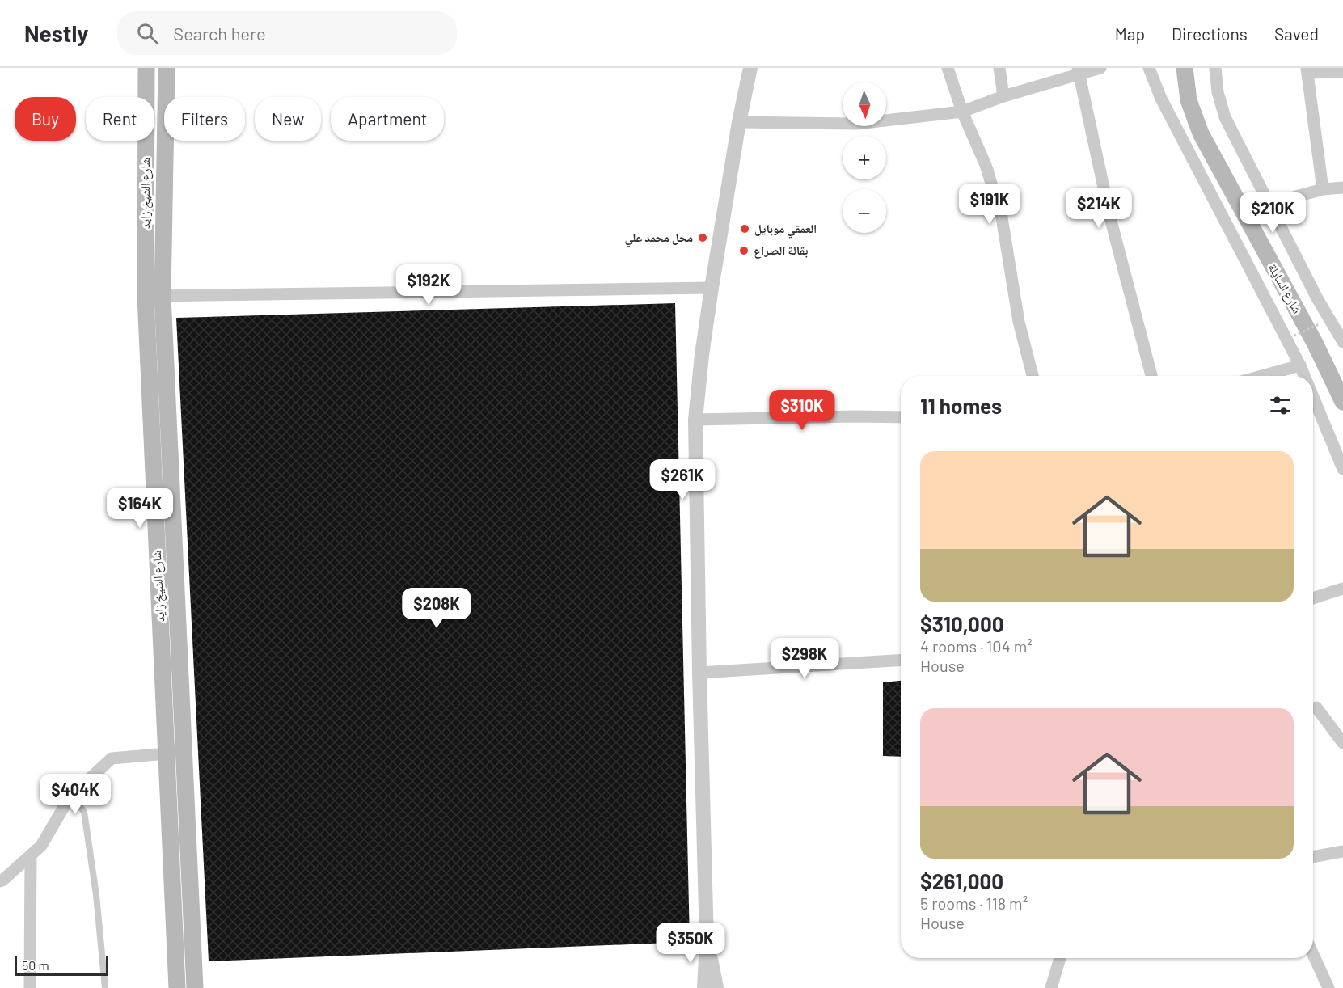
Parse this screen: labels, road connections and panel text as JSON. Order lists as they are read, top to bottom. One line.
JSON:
{"streets":{"main road":["شارع الشيخ زايد","شارع السايلة"]},"places":["العمقي موبايل","محل محمد علي","بقالة الصراع"],"scale_bar":"50 m","north":"bottom","page":{"header":"Nestly","search":"Search here","nav":["Map","Directions","Saved"],"map_buttons":["+","−"],"chip":["Buy","Rent","Filters","New","Apartment"],"price":["$191K","$214K","$210K","$192K","$310K","$261K","$164K","$208K","$298K","$404K","$350K"],"heading":"11 homes","list":[{"name":"$310,000","note":"4 rooms · 104 m² · House"},{"name":"$261,000","note":"5 rooms · 118 m² · House"}],"scale":"50 m"}}
